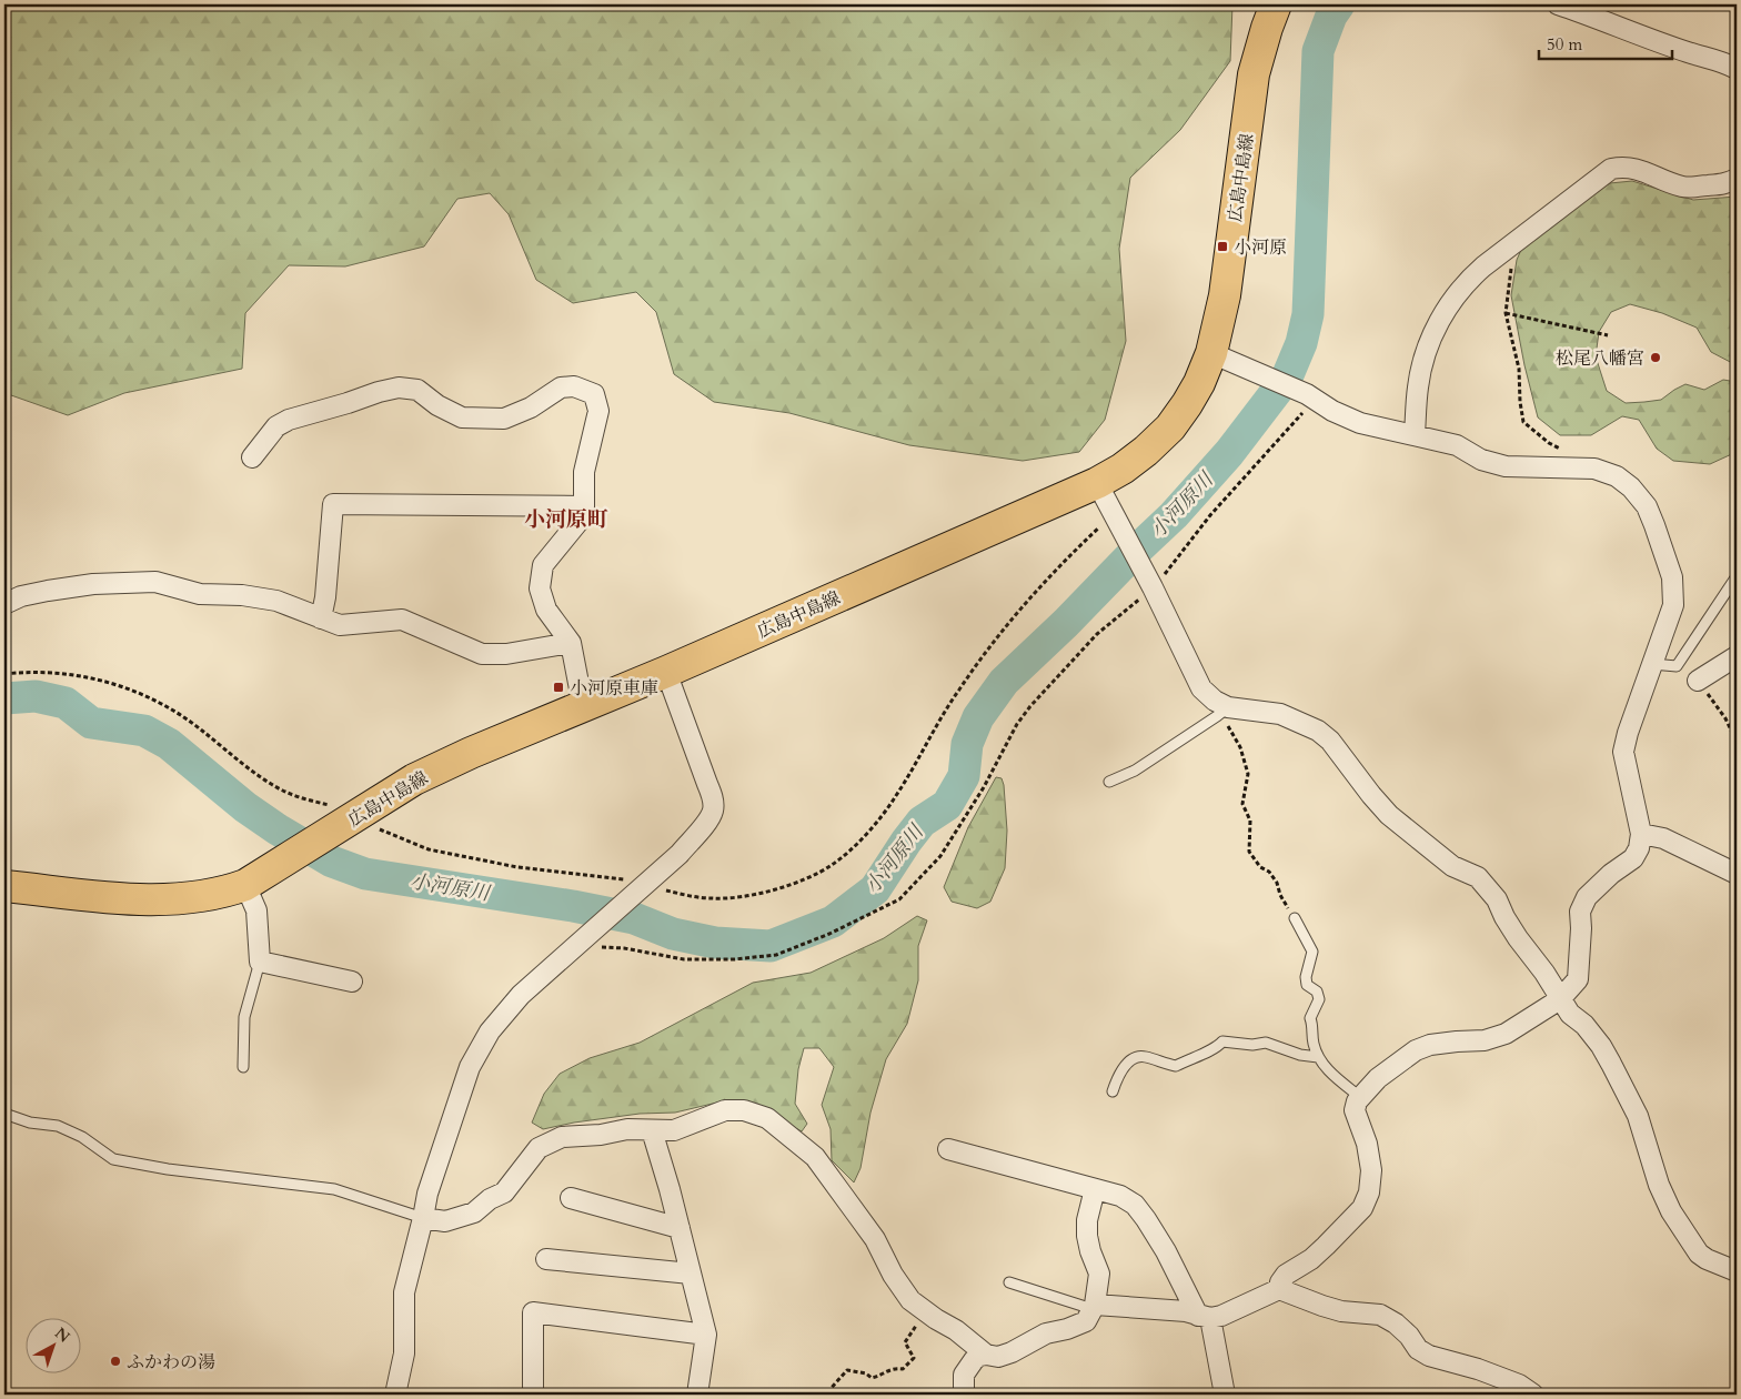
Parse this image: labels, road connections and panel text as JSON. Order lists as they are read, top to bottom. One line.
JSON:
{"streets":{"main road":["広島中島線"]},"districts":["小河原町"],"water":["小河原川"],"places":{"transit":["小河原","小河原車庫"],"other":["松尾八幡宮","ふかわの湯"]},"scale_bar":"50 m","north":"top right"}
